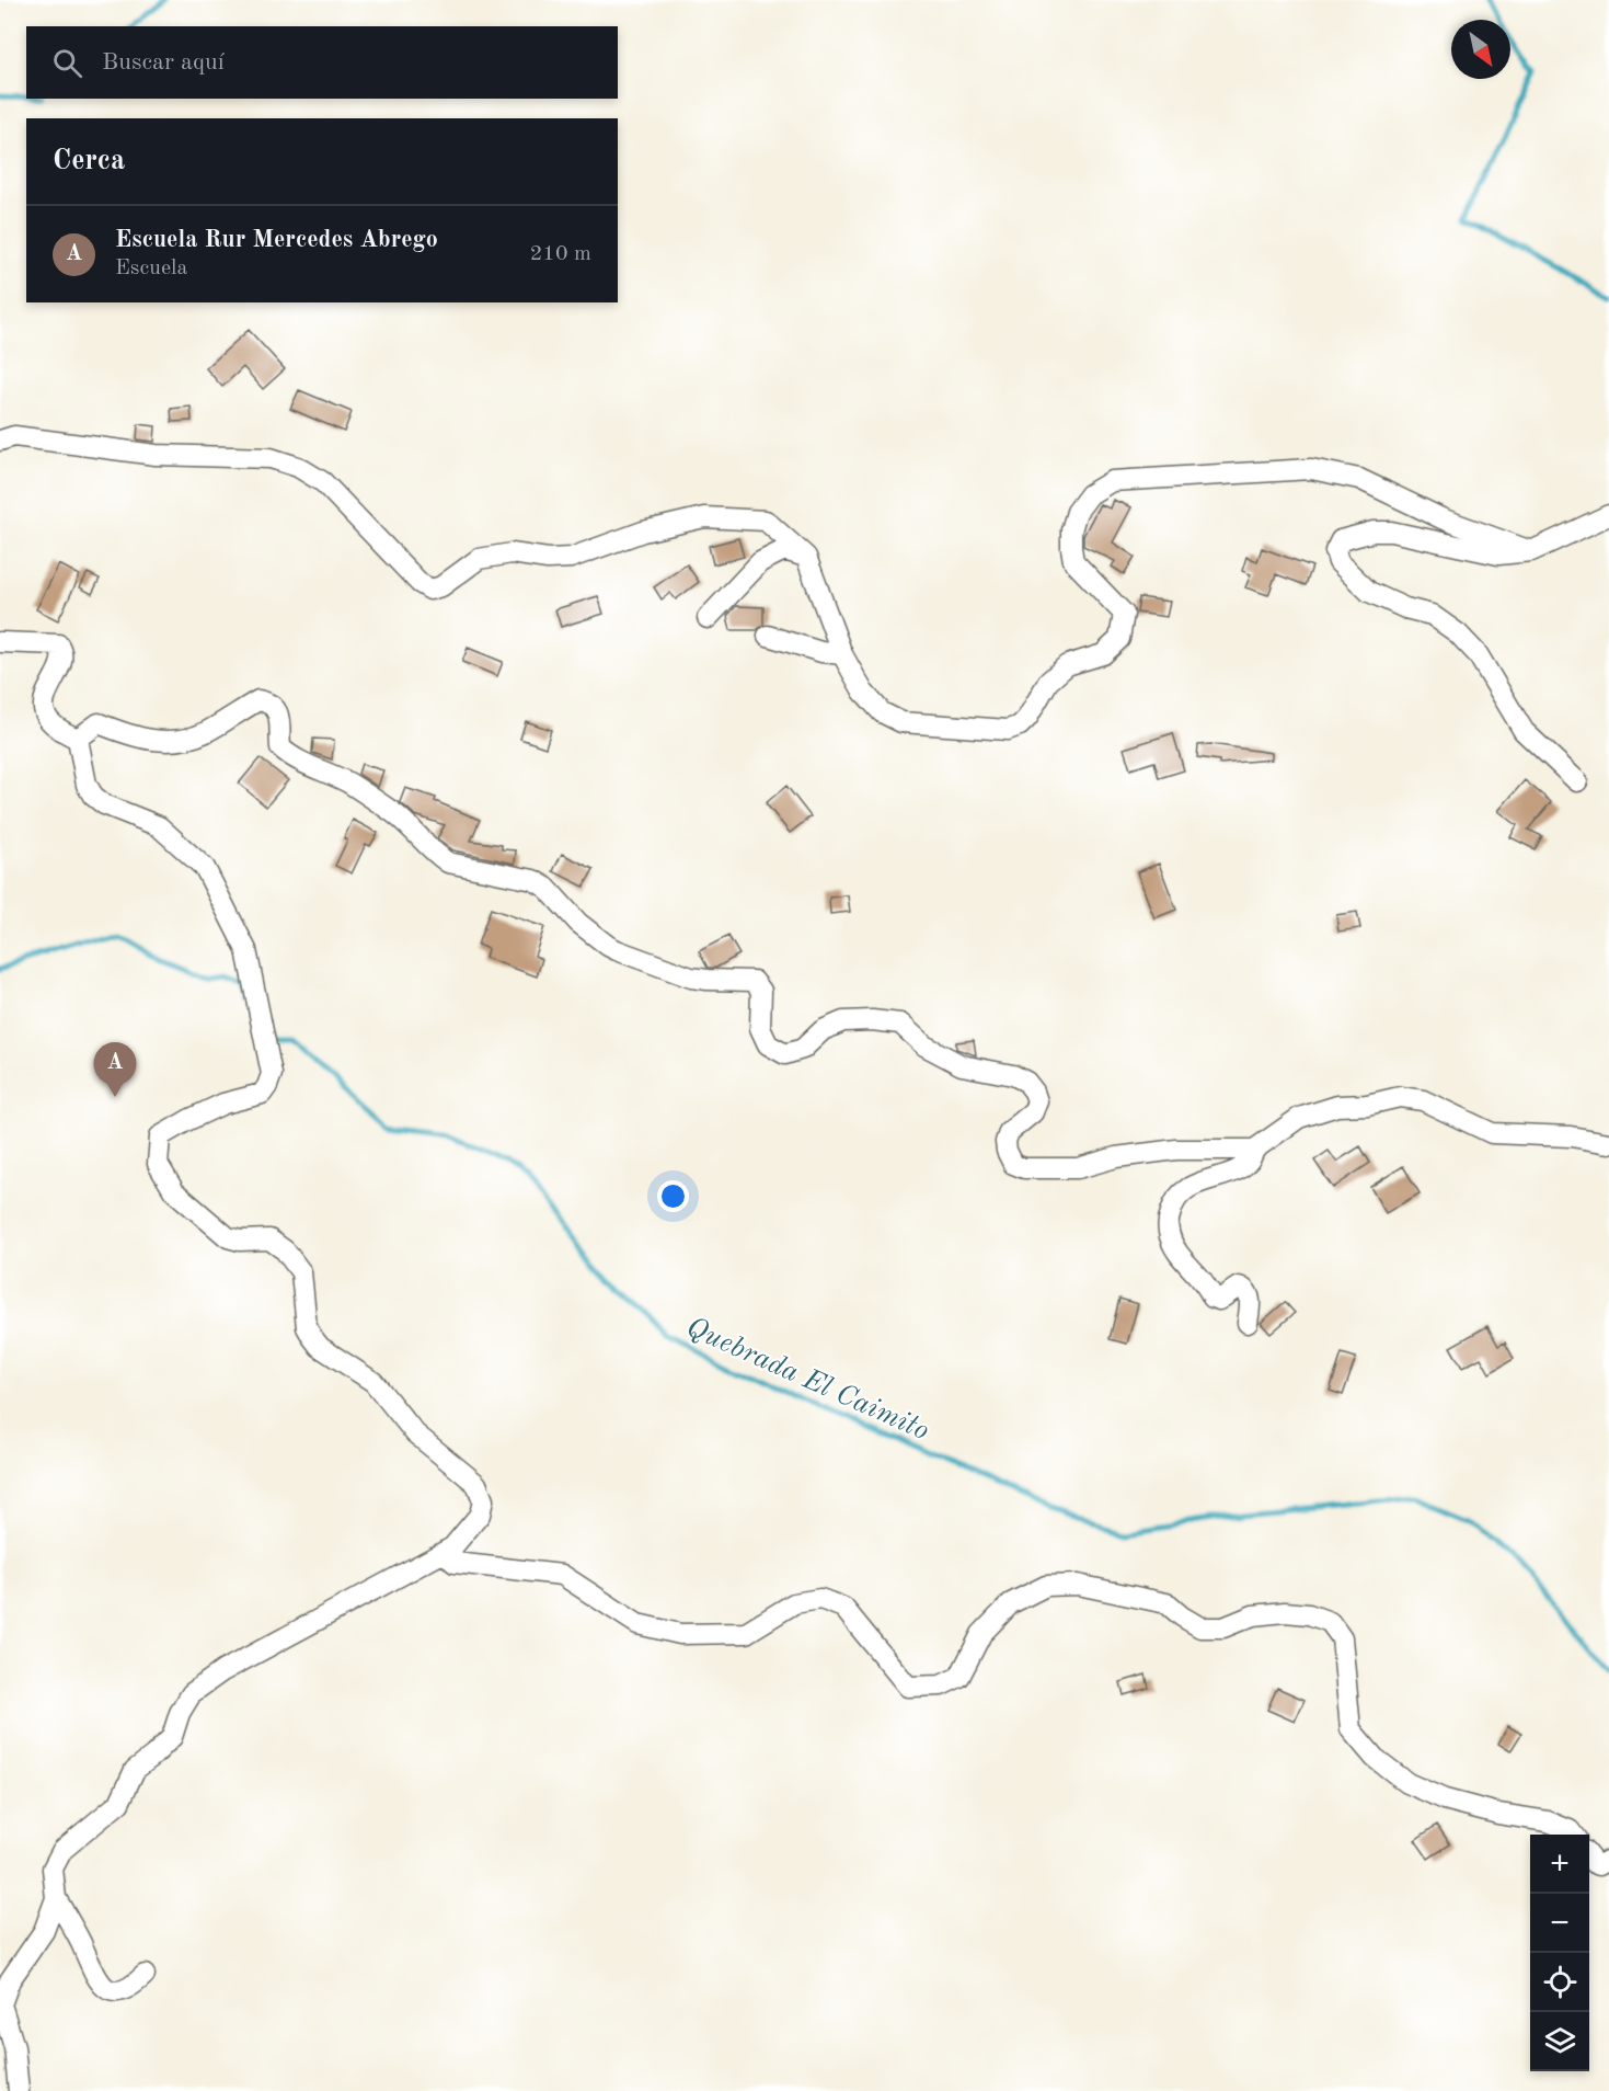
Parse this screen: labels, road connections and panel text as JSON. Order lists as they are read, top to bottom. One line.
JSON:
{"water":["Quebrada El Caimito"],"north":"bottom right","page":{"search":"Buscar aquí","heading":"Cerca","list":[{"mark":"A","name":"Escuela Rur Mercedes Abrego","note":"Escuela","value":"210 m"}],"pins":"A","map_buttons":["+","−"]}}
